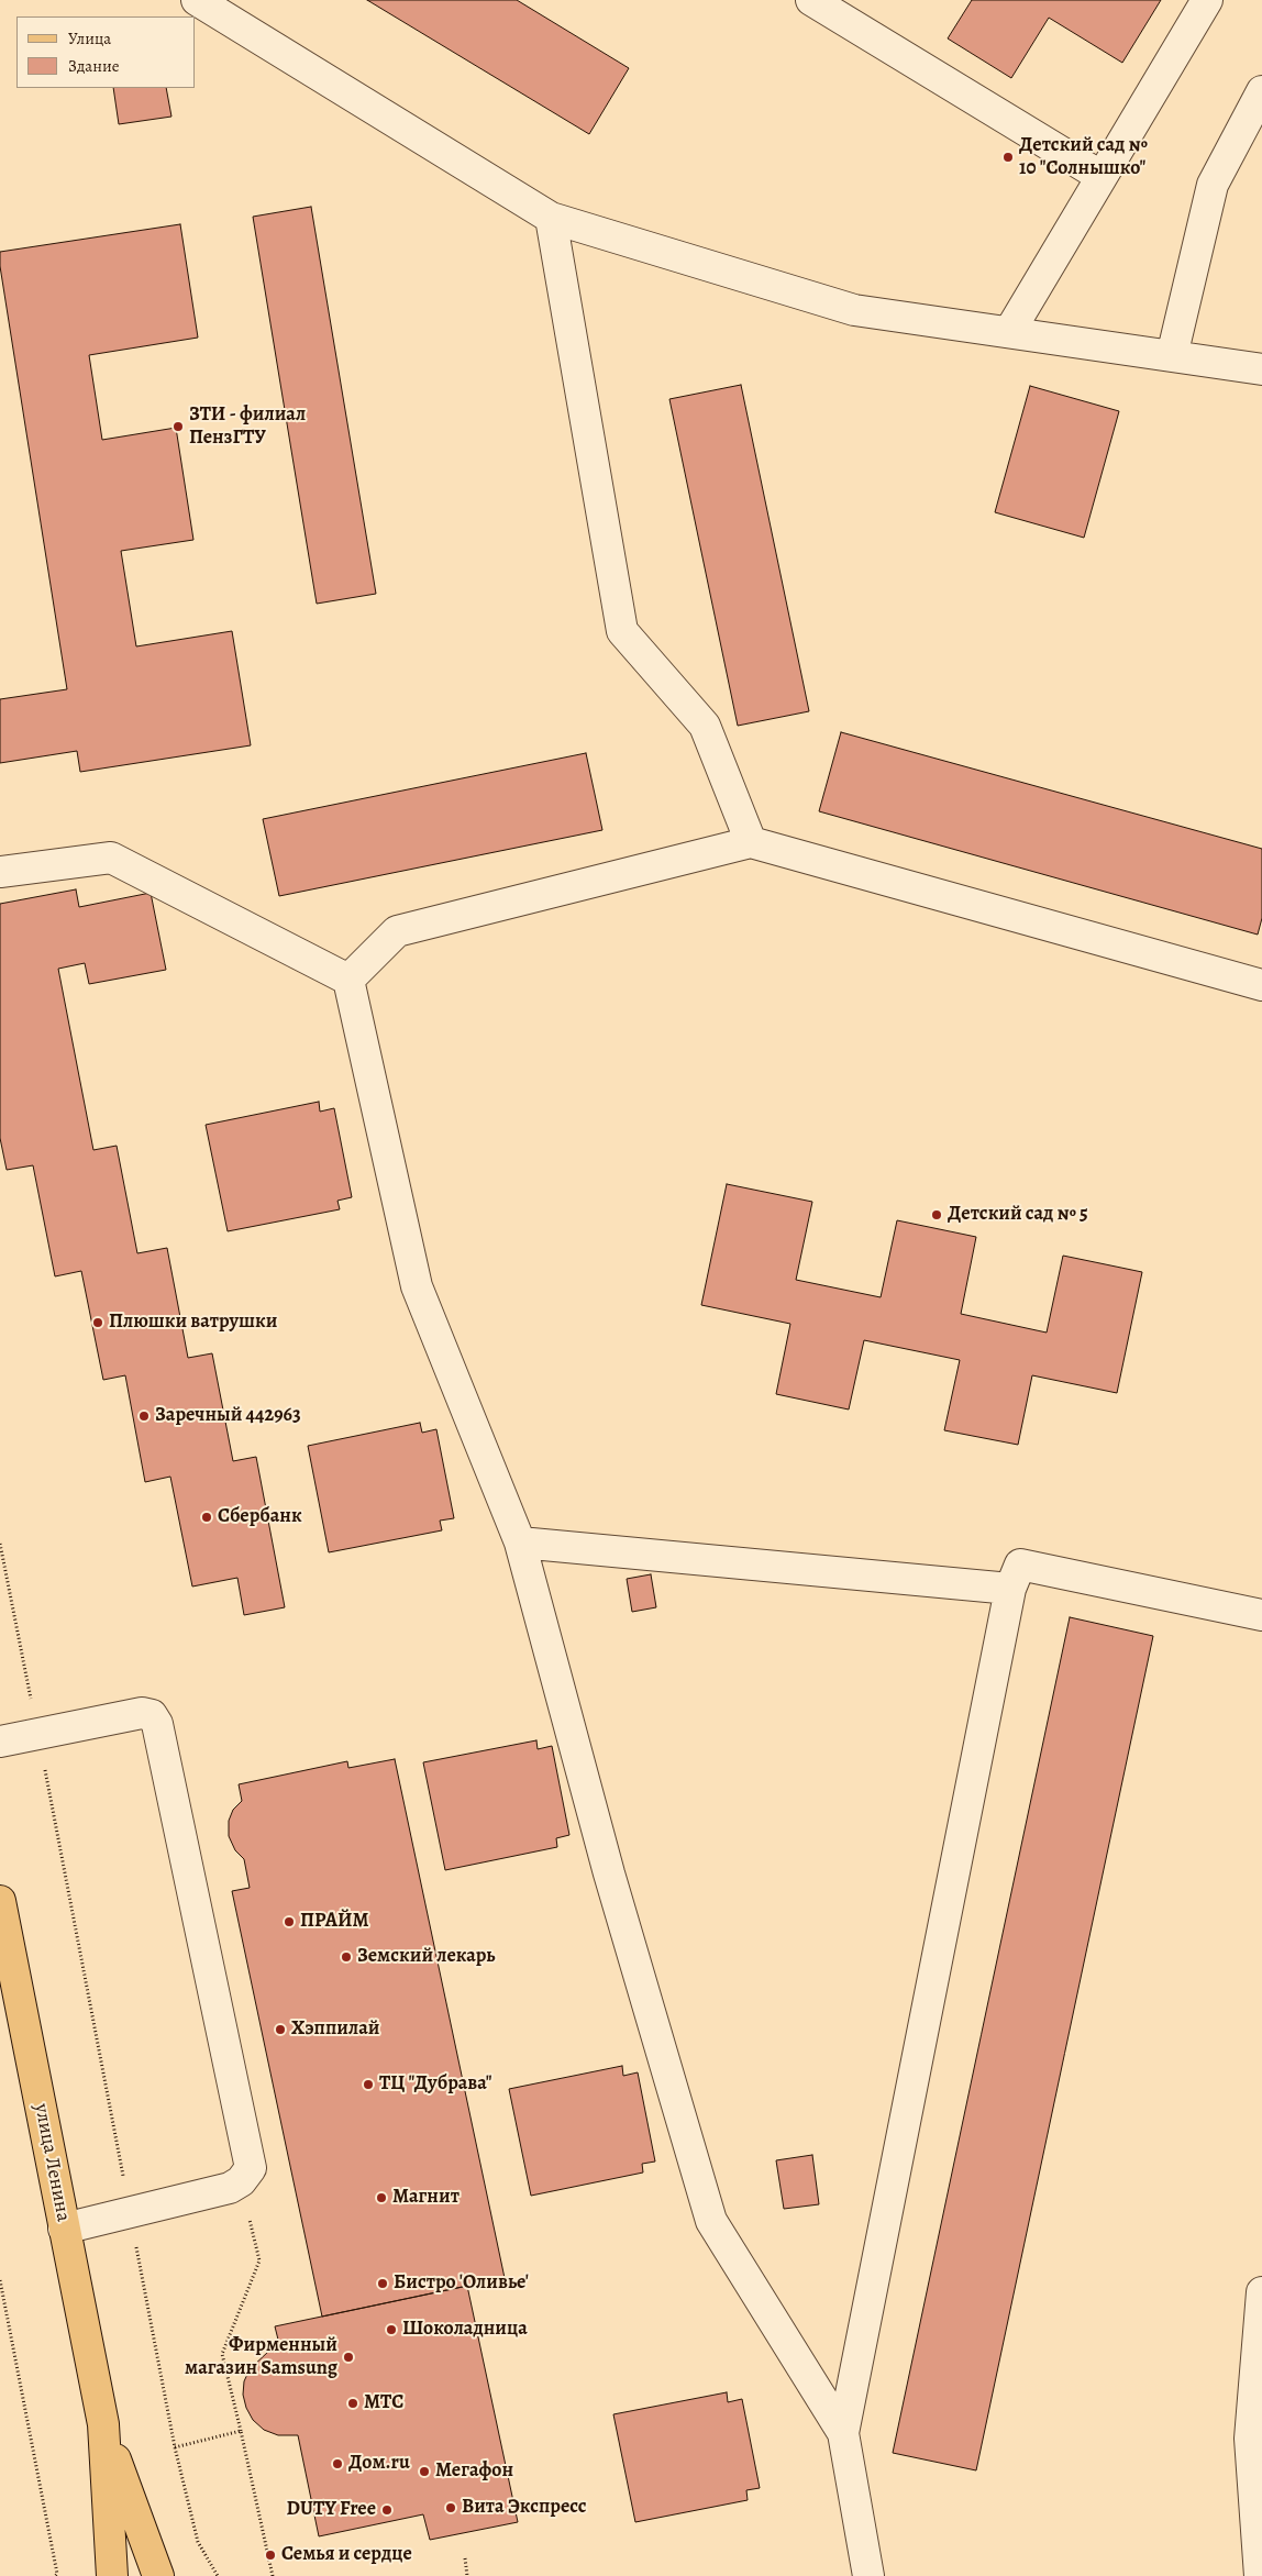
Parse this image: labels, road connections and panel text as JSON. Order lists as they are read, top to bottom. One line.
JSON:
{"streets":{"main road":["улица Ленина"]},"places":["Детский сад № 10 \"Солнышко\"","ЗТИ - филиал ПензГТУ","Детский сад № 5","Плюшки ватрушки","Заречный 442963","Сбербанк","ПРАЙМ","Земский лекарь","Хэппилай","ТЦ \"Дубрава\"","Магнит","Бистро 'Оливье'","Шоколадница","Фирменный магазин Samsung","МТС","Дом.ru","Мегафон","Вита Экспресс","DUTY Free","Семья и сердце"],"legend":["Улица","Здание"]}
